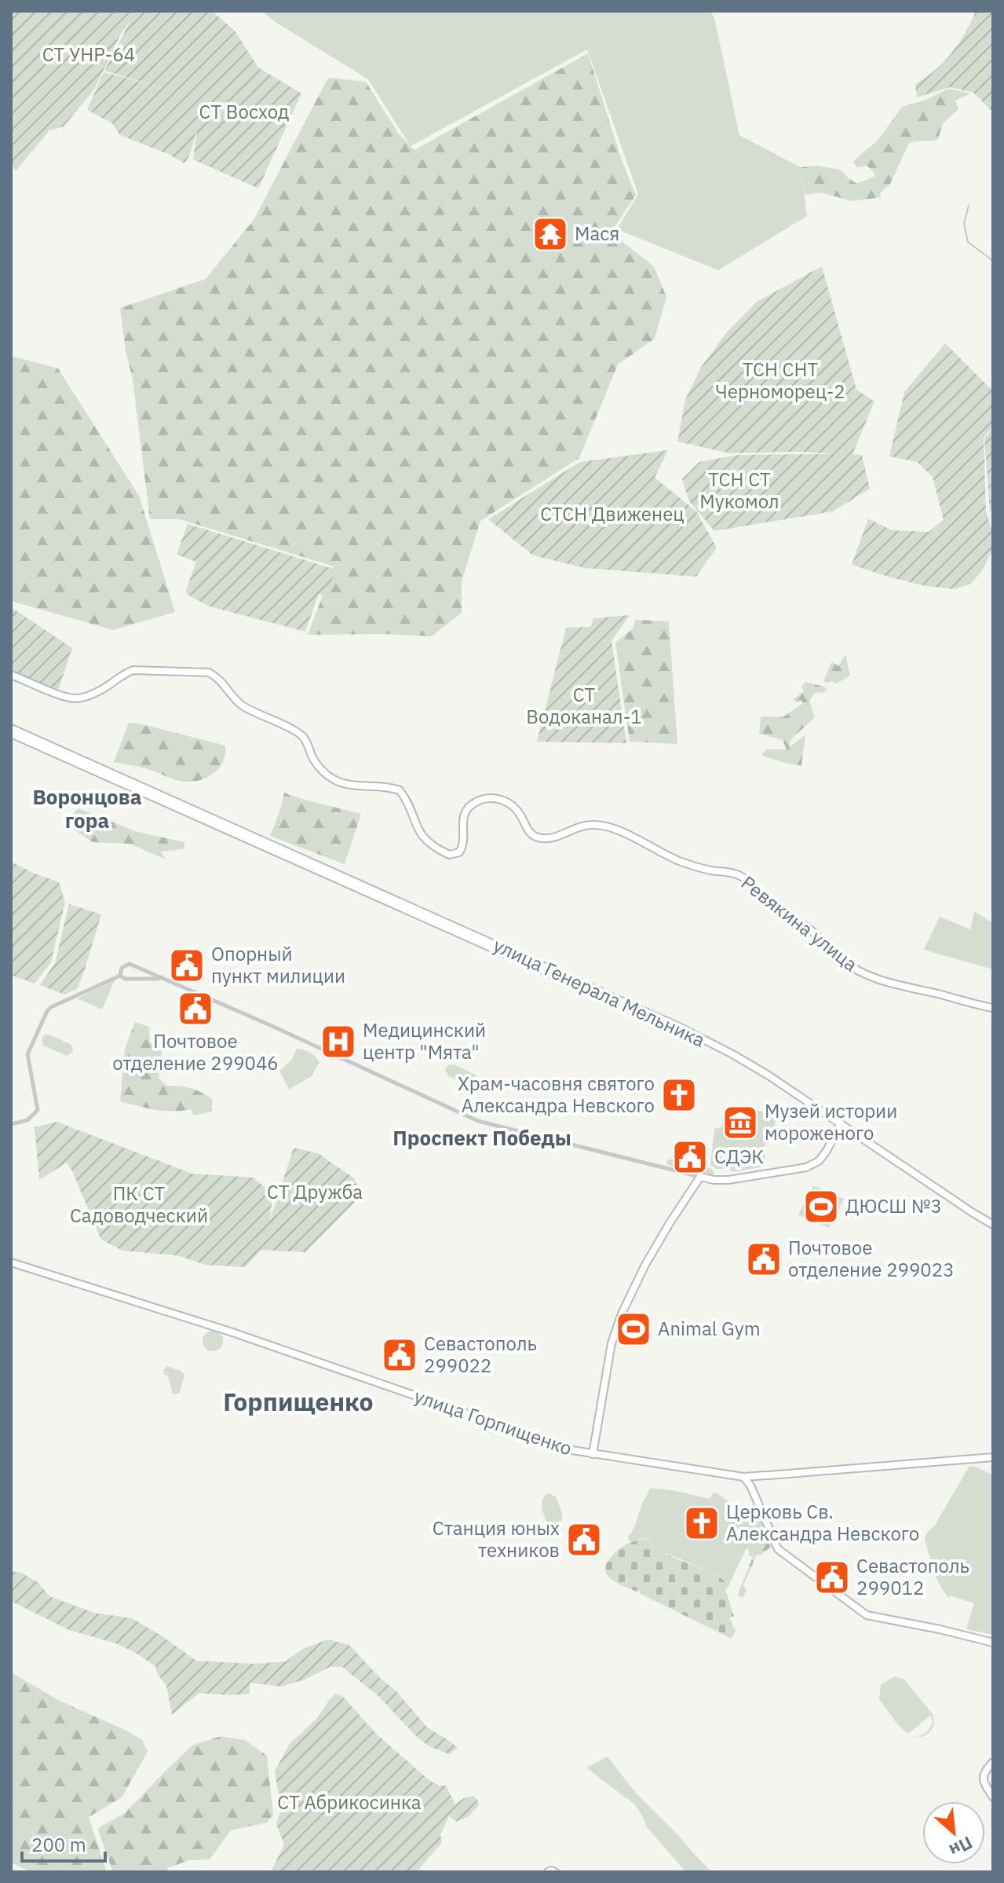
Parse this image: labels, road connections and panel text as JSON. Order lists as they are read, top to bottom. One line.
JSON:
{"streets":{"main road":["Ревякина улица","улица Генерала Мельника","улица Горпищенко"]},"districts":["Воронцова гора","Проспект Победы","Горпищенко"],"parks":["СТ УНР-64","СТ Восход","ТСН СНТ Черноморец-2","ТСН СТ Мукомол","СТСН Движенец","СТ Водоканал-1","СТ Дружба","ПК СТ Садоводческий","СТ Абрикосинка"],"places":{"temple":["Мася"],"public building":["Опорный пункт милиции","Почтовое отделение 299046","СДЭК","Почтовое отделение 299023","Севастополь 299022","Станция юных техников","Севастополь 299012"],"hospital":["Медицинский центр \"Мята\""],"church":["Храм-часовня святого Александра Невского","Церковь Св. Александра Невского"],"museum":["Музей истории мороженого"],"sports":["ДЮСШ №3","Animal Gym"]},"scale_bar":"200 m","north":"bottom right"}
